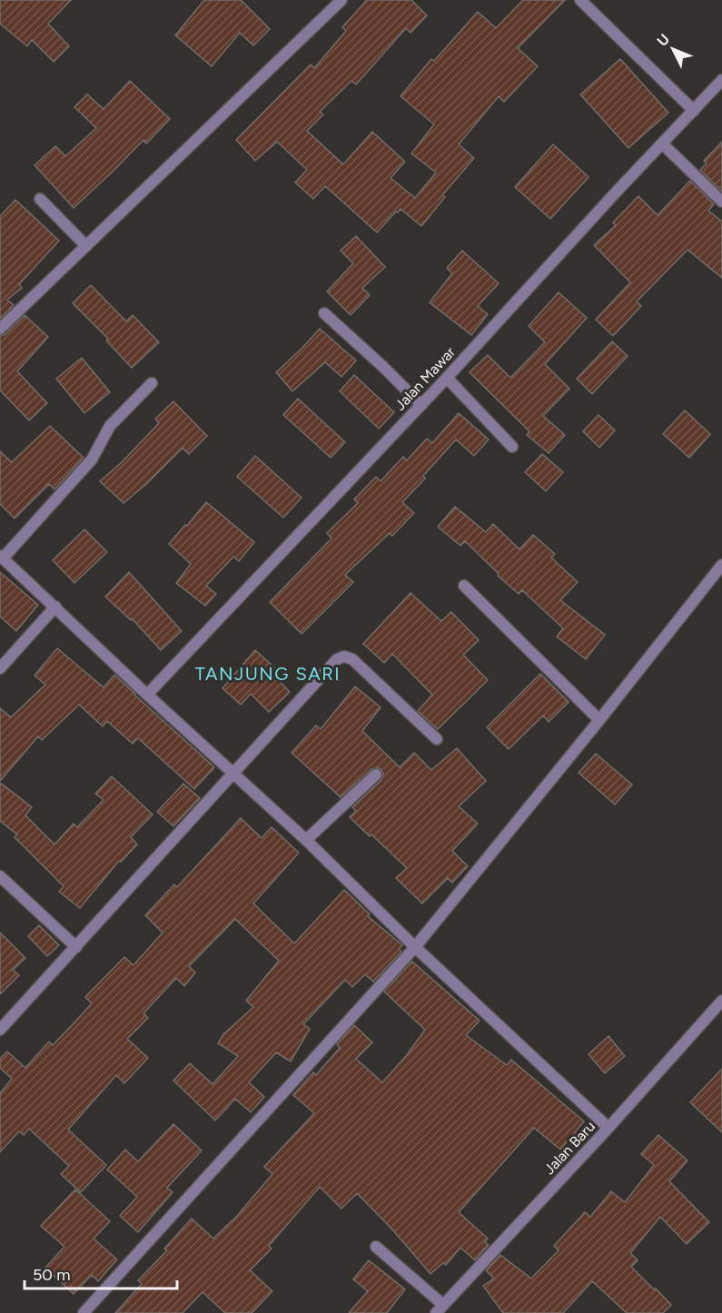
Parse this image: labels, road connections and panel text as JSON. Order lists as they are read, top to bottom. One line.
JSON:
{"streets":{"street":["Jalan Mawar","Jalan Baru"]},"districts":["TANJUNG SARI"],"scale_bar":"50 m","north":"top left"}
